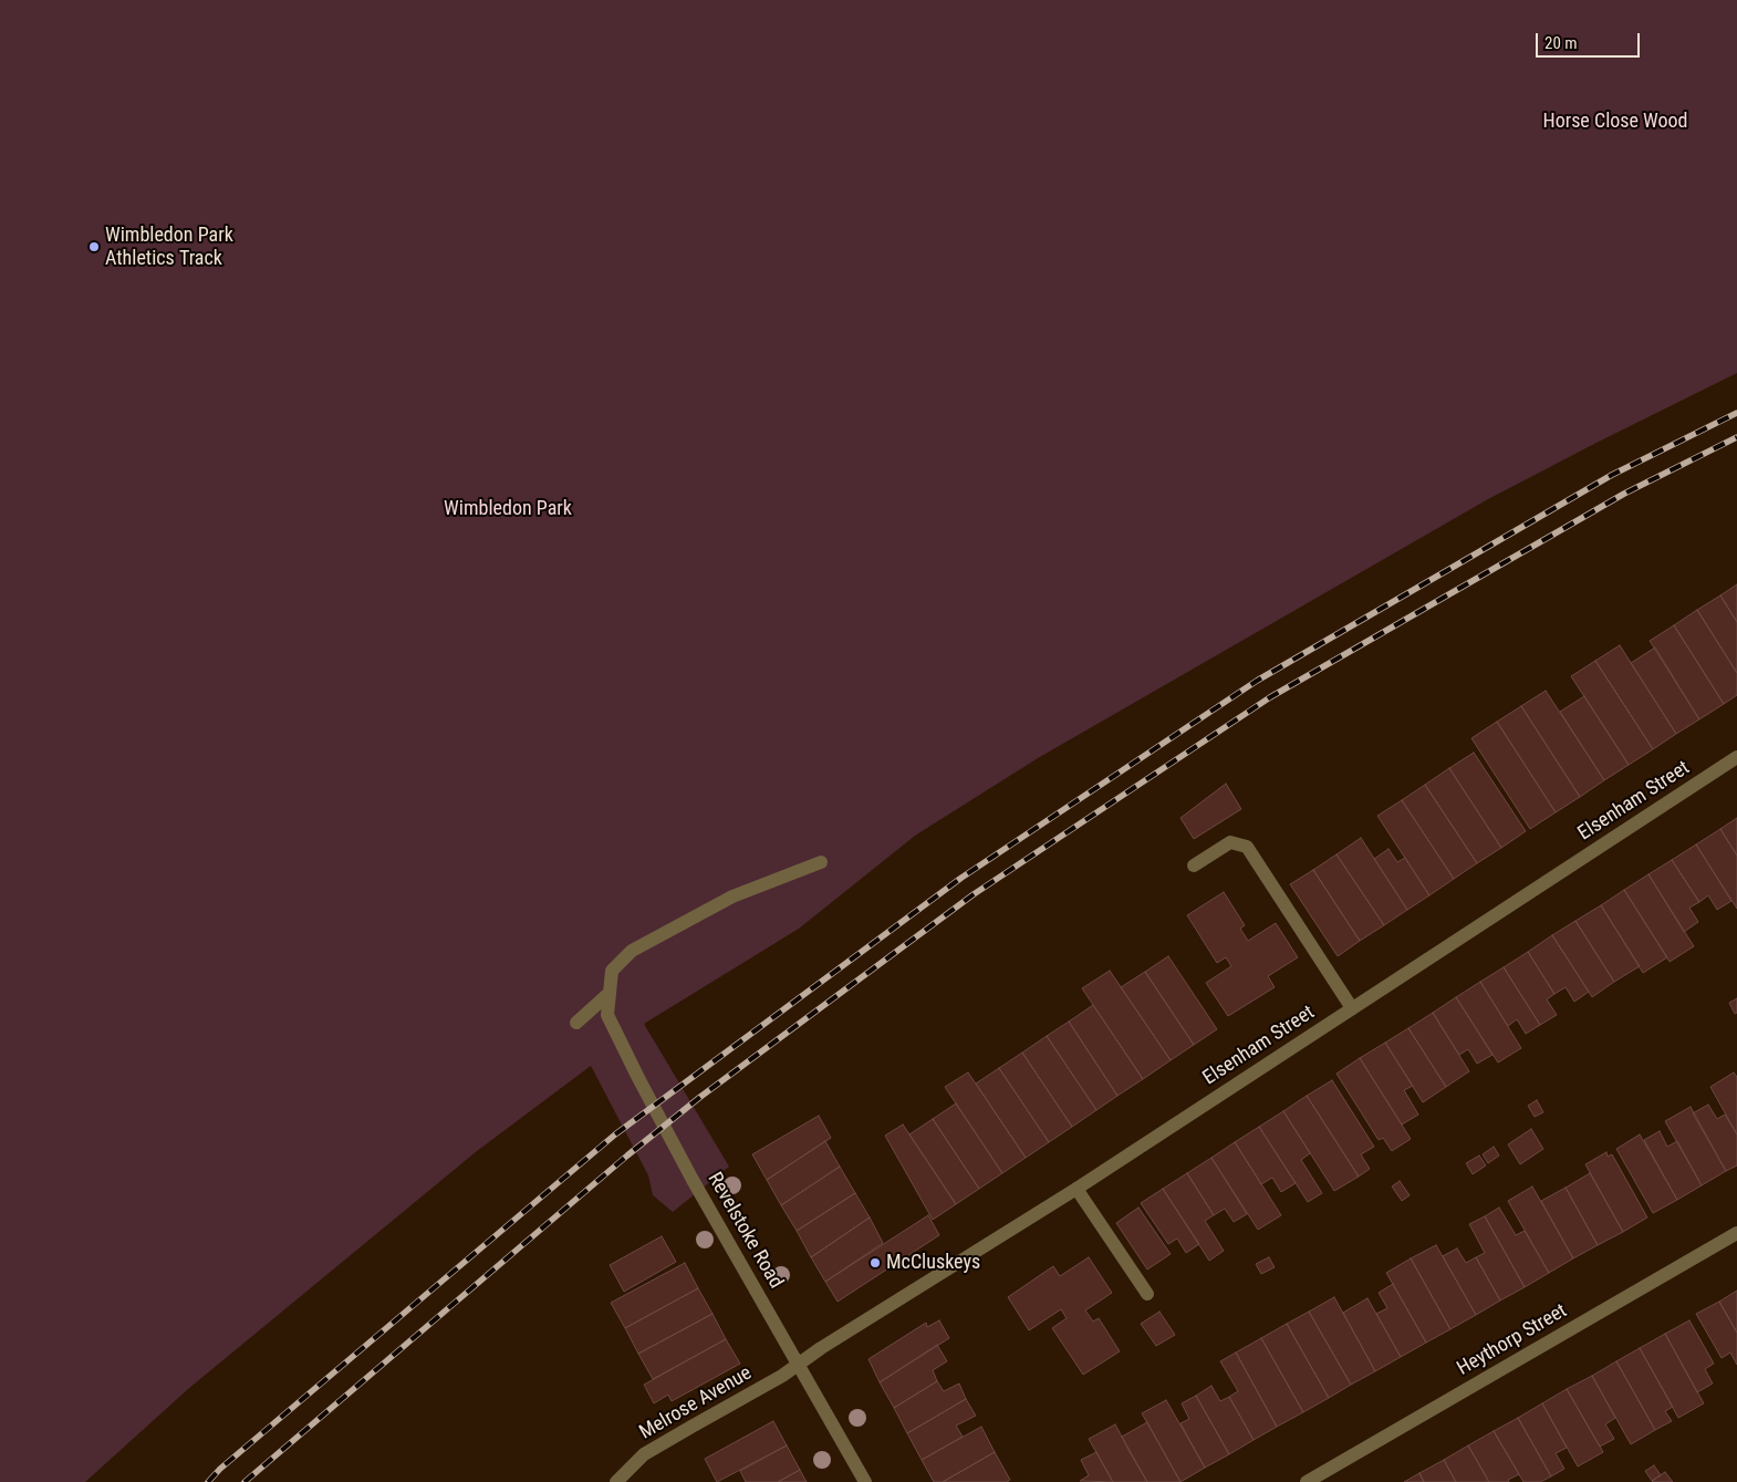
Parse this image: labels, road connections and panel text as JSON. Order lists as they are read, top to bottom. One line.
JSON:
{"streets":{"street":["Elsenham Street","Revelstoke Road","Heythorp Street","Melrose Avenue"]},"crossings":[["Elsenham Street","Revelstoke Road"],["Elsenham Street","Melrose Avenue"],["Revelstoke Road","Melrose Avenue"]],"parks":["Horse Close Wood","Wimbledon Park"],"places":["Wimbledon Park Athletics Track","McCluskeys"],"scale_bar":"20 m"}
